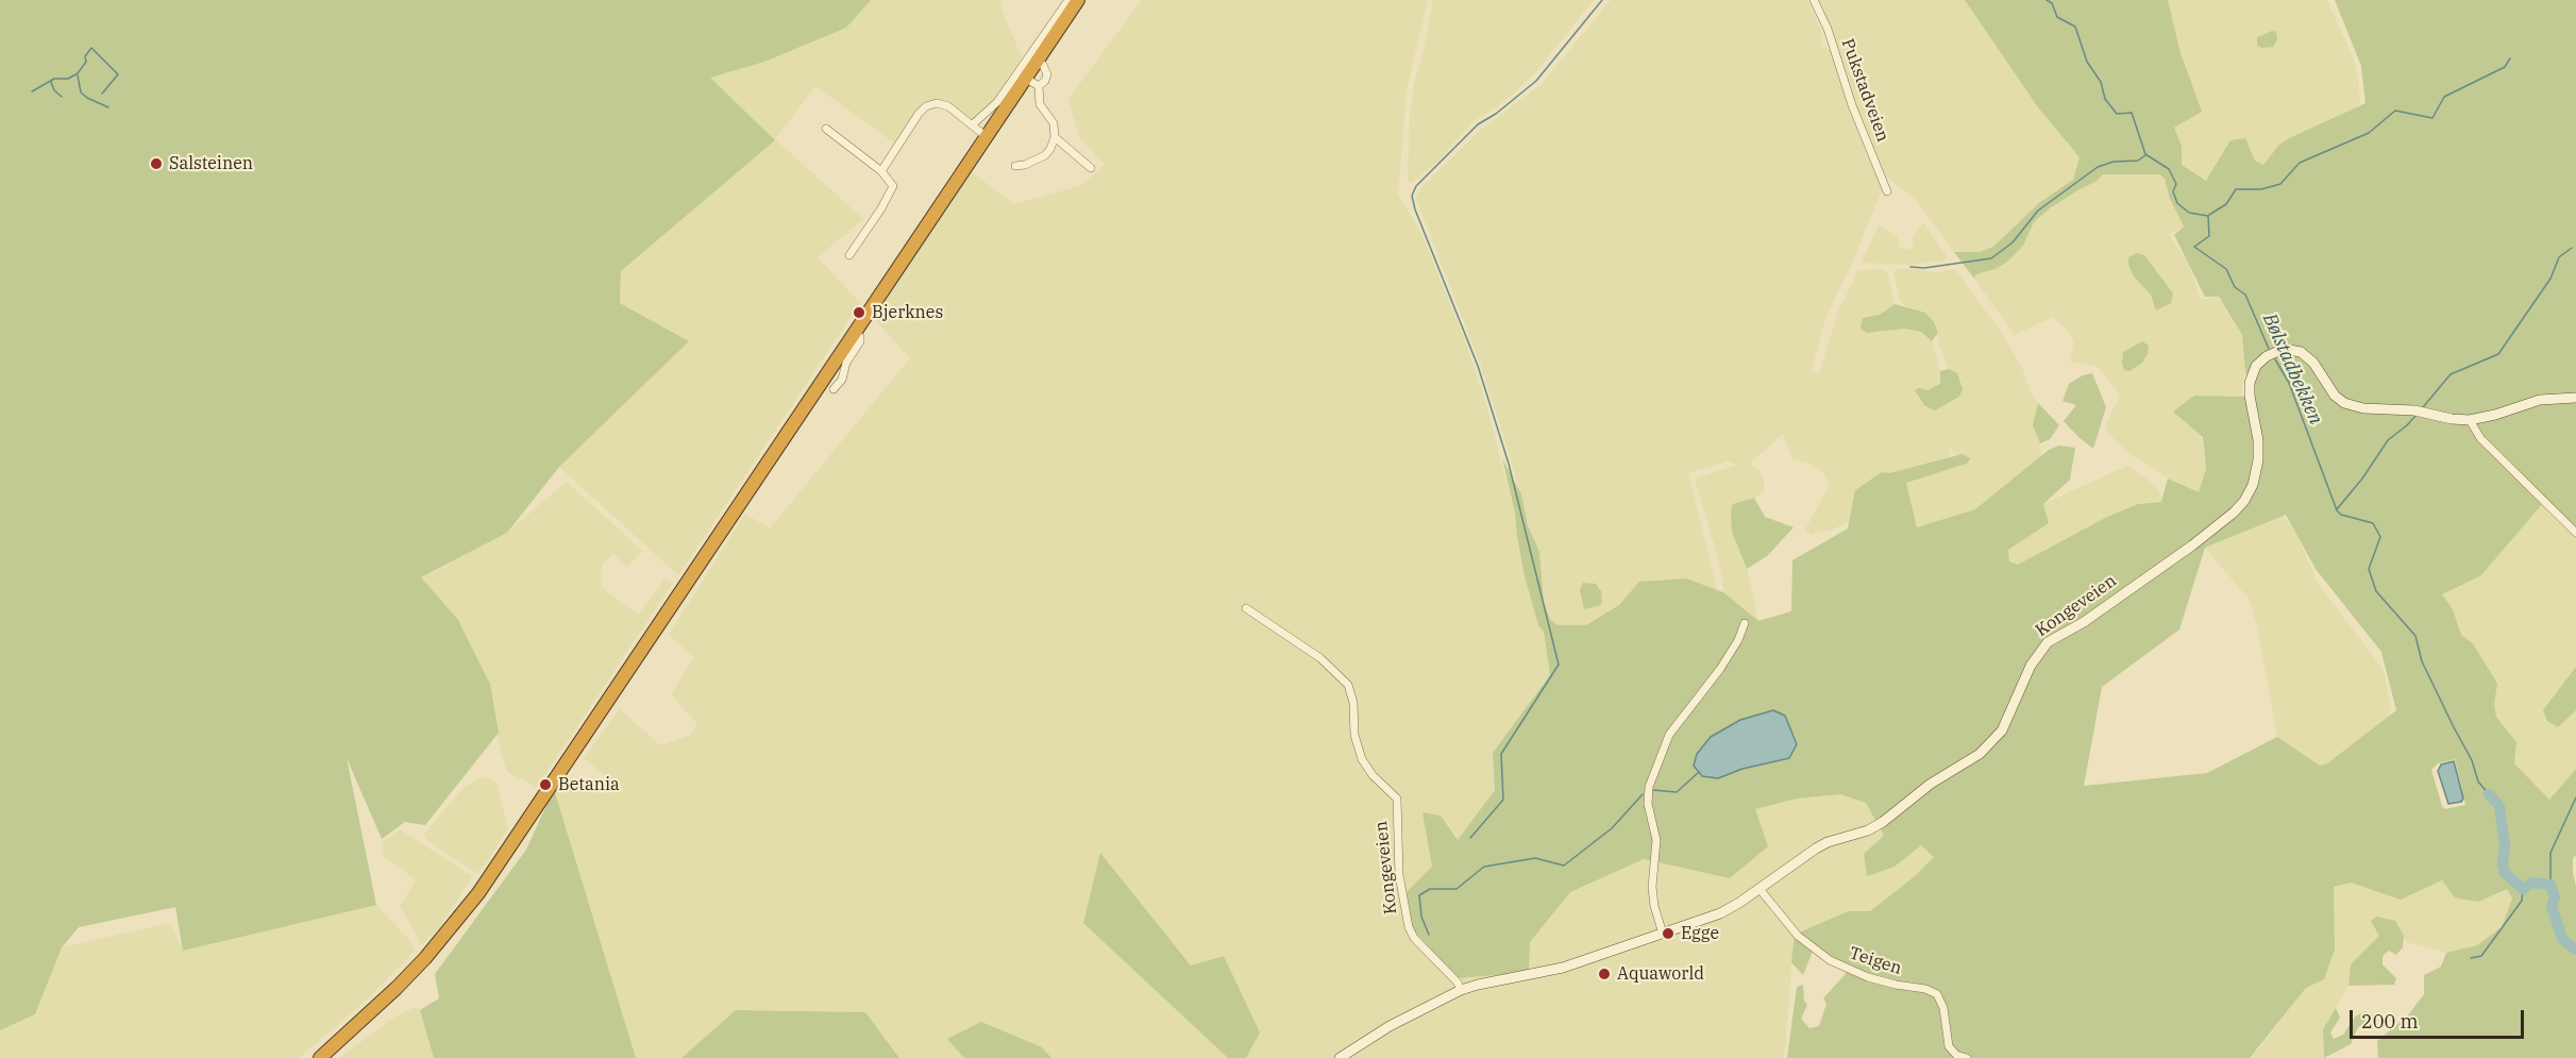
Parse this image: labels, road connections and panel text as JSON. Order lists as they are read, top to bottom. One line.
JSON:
{"streets":{"main road":["Kongeveien"],"street":["Pukstadveien","Teigen"]},"crossings":[["Kongeveien","Teigen"]],"water":["Bølstadbekken"],"places":["Salsteinen","Bjerknes","Betania","Egge","Aquaworld"],"scale_bar":"200 m"}
